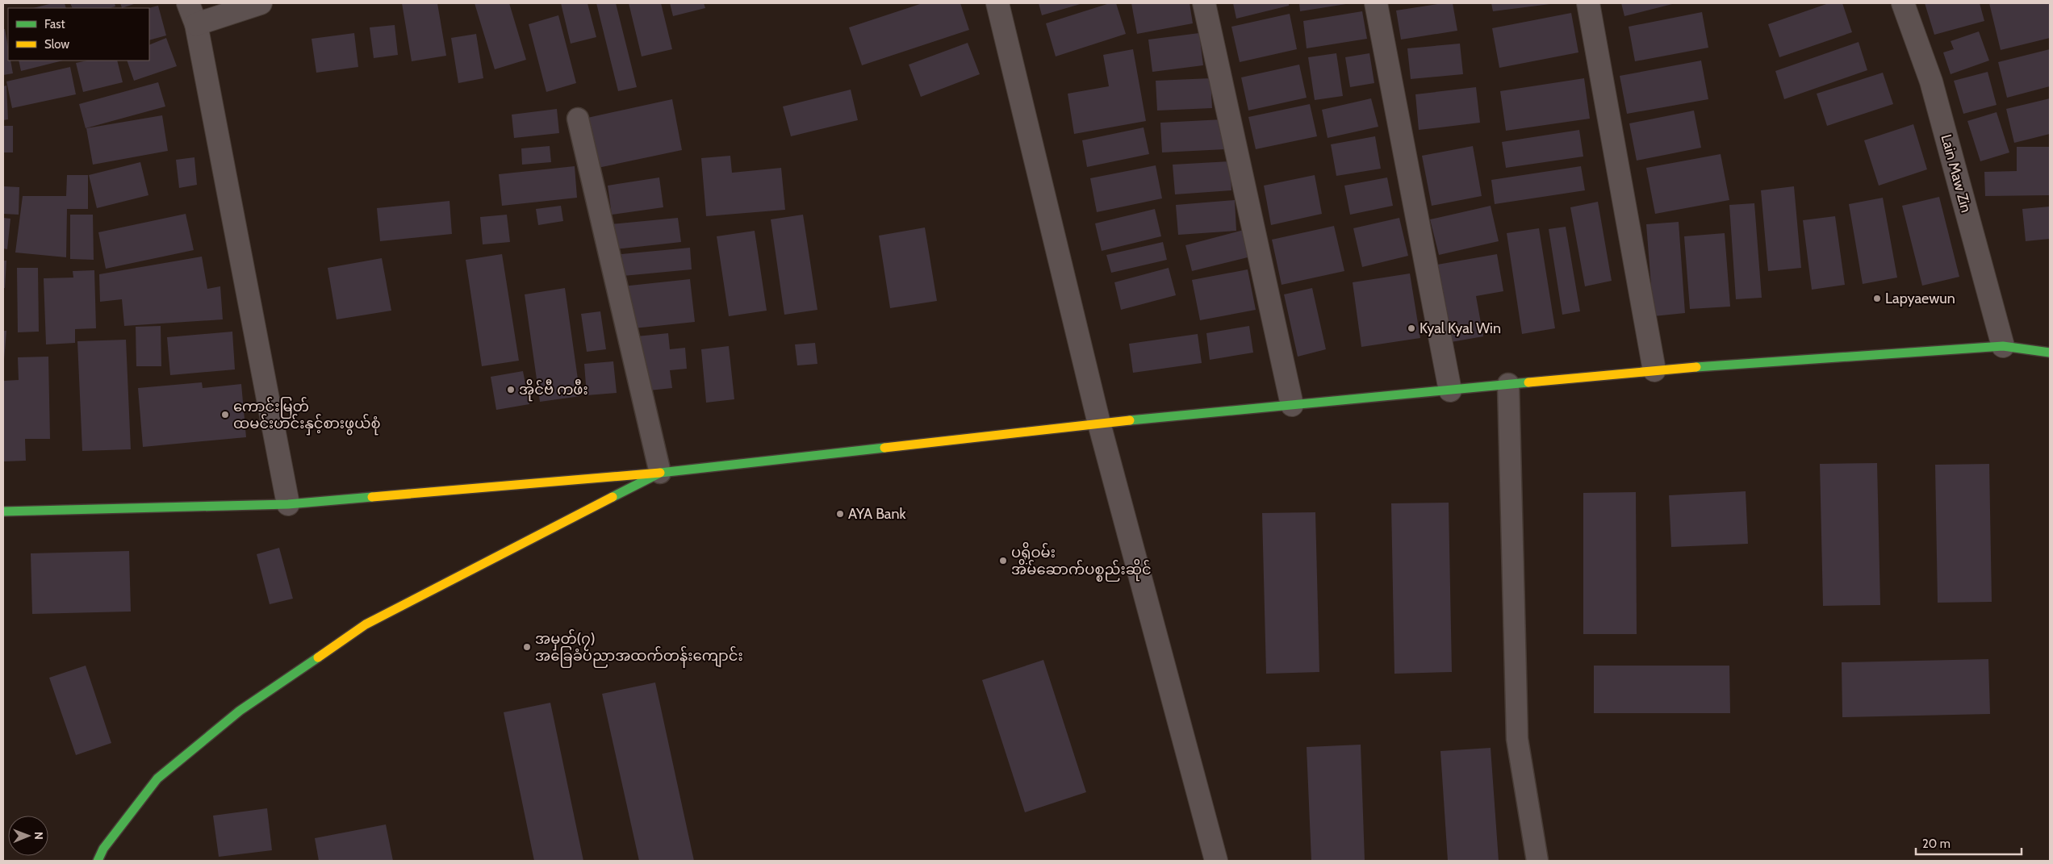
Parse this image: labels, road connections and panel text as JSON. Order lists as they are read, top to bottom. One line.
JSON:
{"streets":{"street":["Lain Maw Zin"]},"places":["Lapyaewun","Kyal Kyal Win","အိုင်ဗီ ကဖီး","ကောင်းမြတ် ထမင်းဟင်းနှင့်စားဖွယ်စုံ","AYA Bank","ပရိုဝမ်း အိမ်ဆောက်ပစ္စည်းဆိုင်","အမှတ်(၇) အခြေခံပညာအထက်တန်းကျောင်း"],"legend":["Fast","Slow"],"scale_bar":"20 m","north":"right"}
